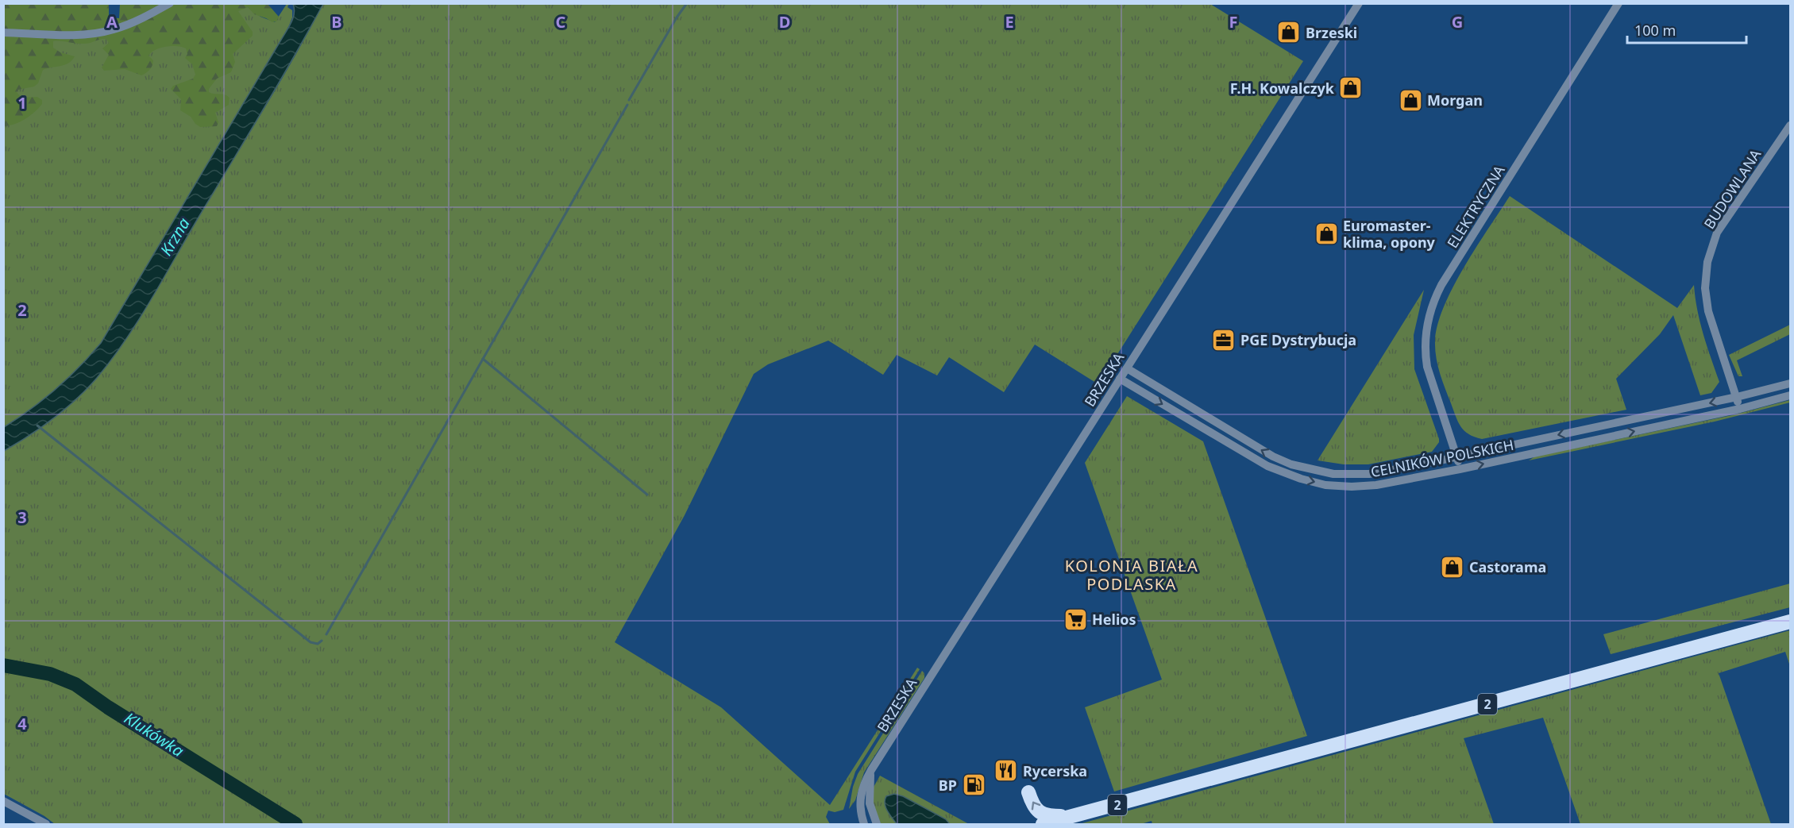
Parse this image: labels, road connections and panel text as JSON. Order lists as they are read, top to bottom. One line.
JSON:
{"streets":{"highway":["2"],"street":["BUDOWLANA","ELEKTRYCZNA","BRZESKA","CELNIKÓW POLSKICH"]},"crossings":[["BUDOWLANA","CELNIKÓW POLSKICH"],["ELEKTRYCZNA","CELNIKÓW POLSKICH"],["BRZESKA","CELNIKÓW POLSKICH"]],"districts":["KOLONIA BIAŁA PODLASKA"],"water":["Krzna","Klukówka"],"places":{"shop":["Brzeski","F.H. Kowalczyk","Morgan","Euromaster- klima, opony","Castorama"],"office":["PGE Dystrybucja"],"supermarket":["Helios"],"restaurant":["Rycerska"],"fuel station":["BP"]},"scale_bar":"100 m","grid":{"columns":["A","B","C","D","E","F","G"],"rows":["1","2","3","4"]}}
